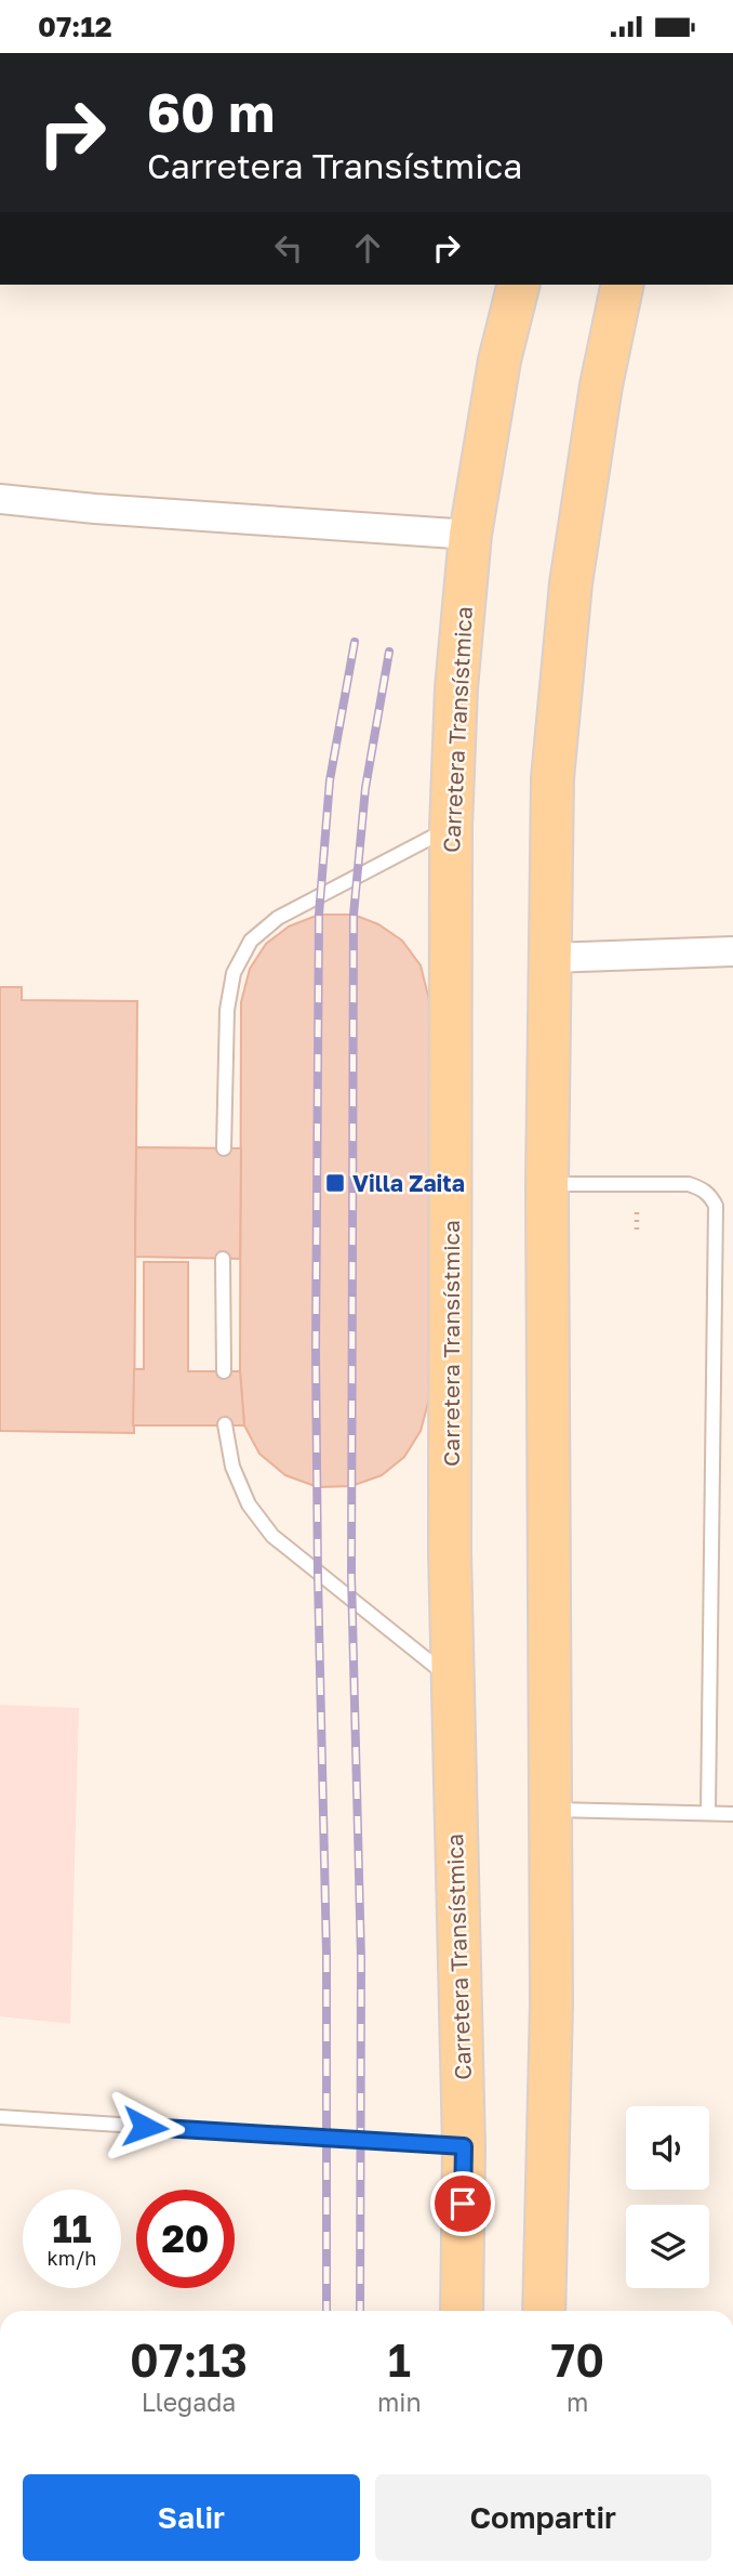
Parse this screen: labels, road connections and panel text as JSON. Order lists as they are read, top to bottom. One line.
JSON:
{"streets":{"main road":["Carretera Transístmica"]},"places":{"transit":["Villa Zaita"]},"page":{"status":"07:12","turn":["60 m","Carretera Transístmica"],"speed":"11 km/h","limit":"20","eta":["07:13","Llegada","1","min","70","m"],"buttons":["Salir","Compartir"]}}
